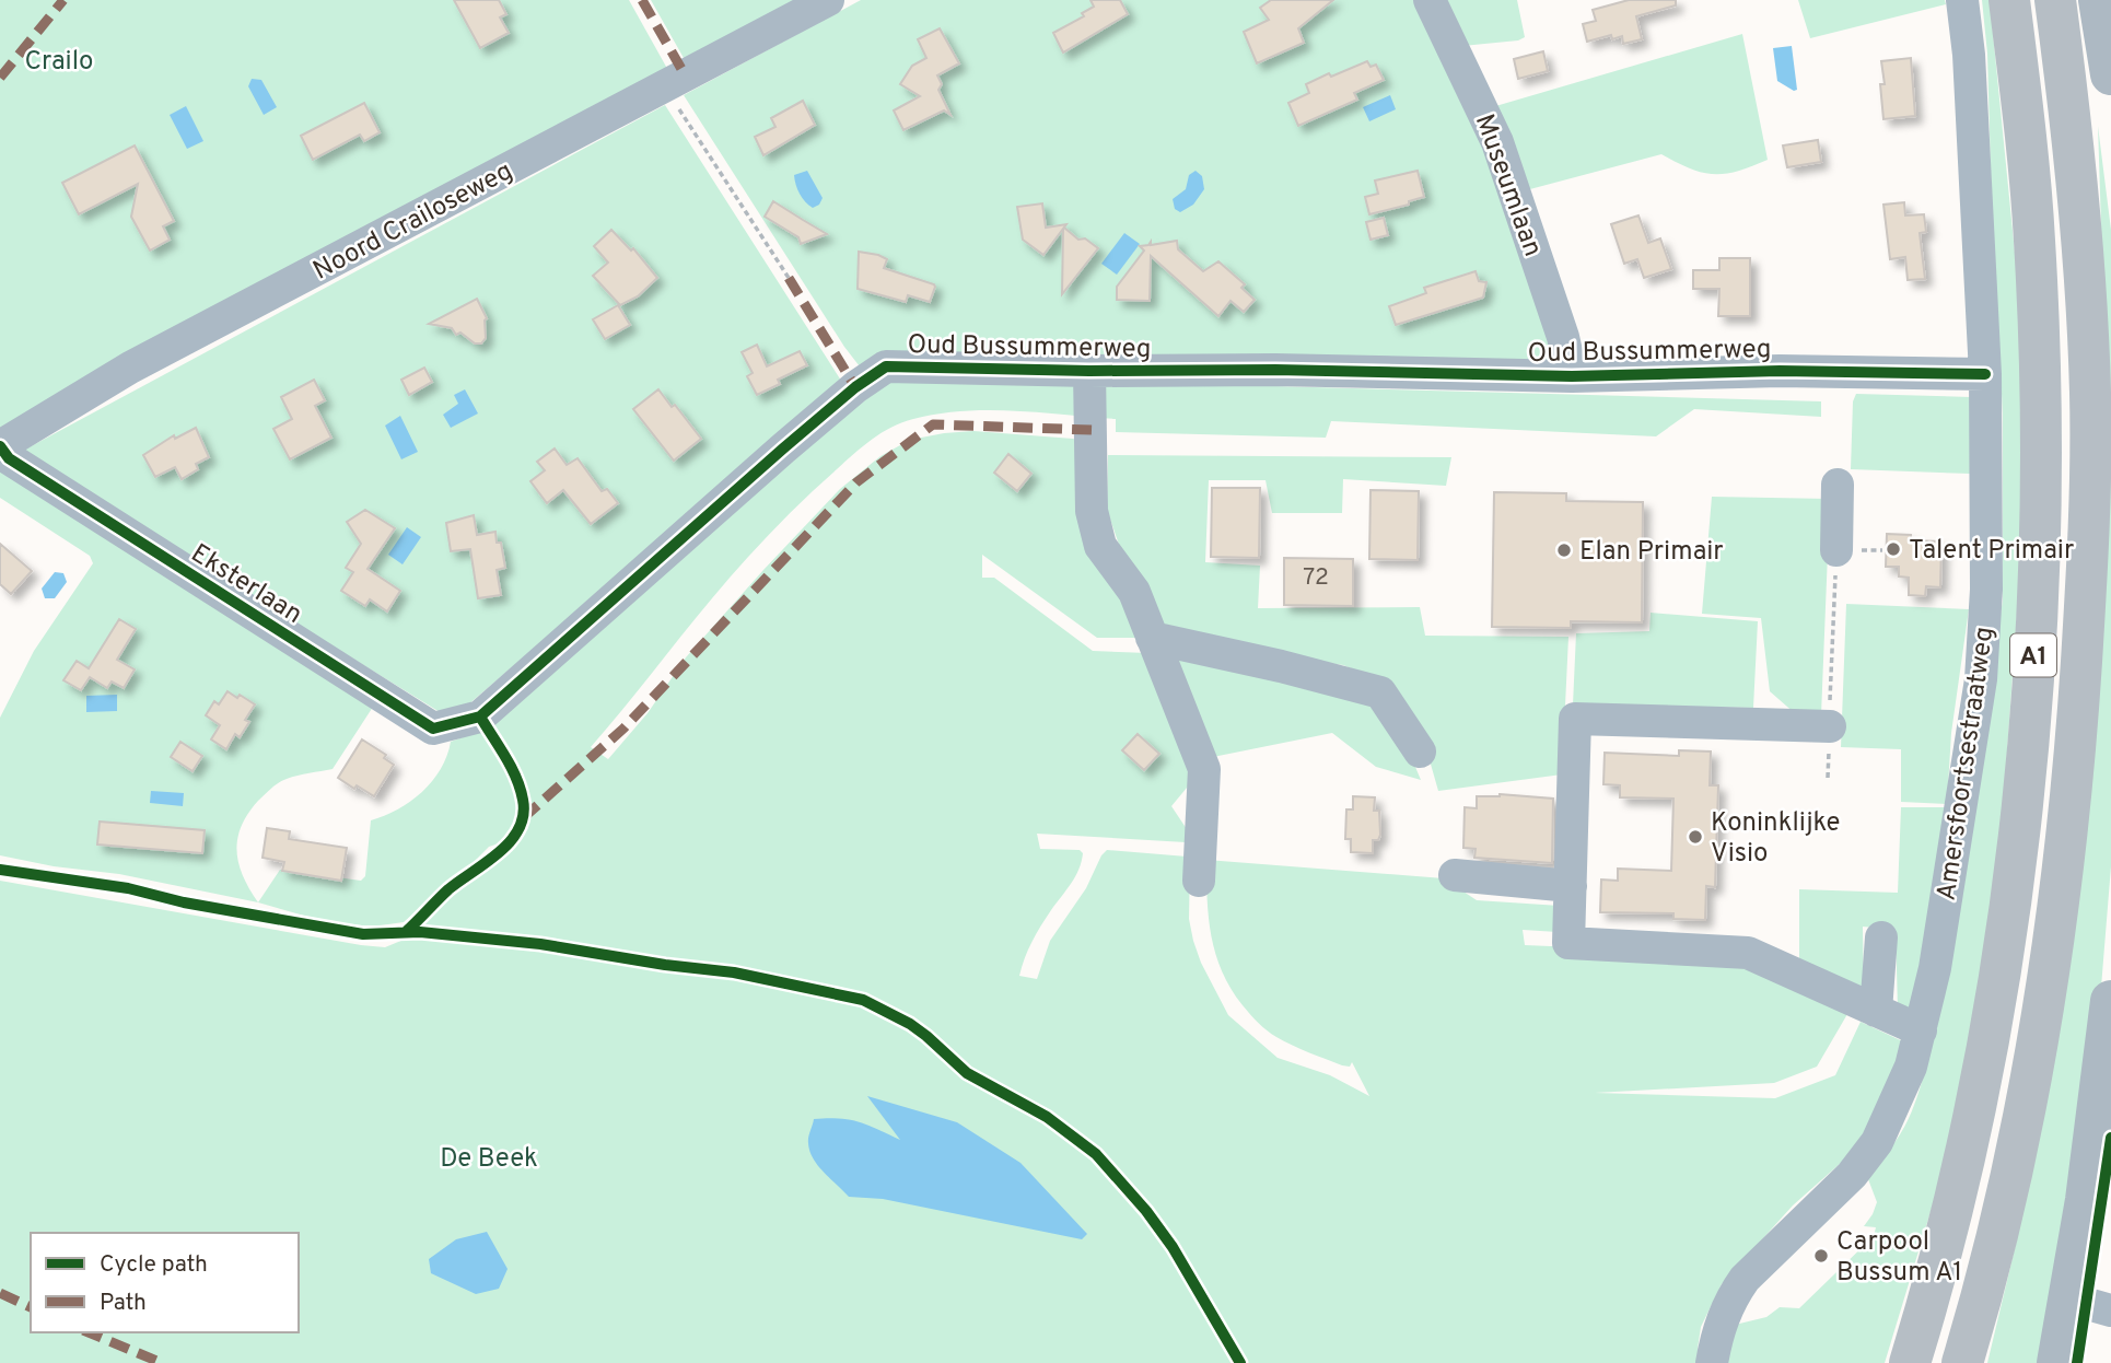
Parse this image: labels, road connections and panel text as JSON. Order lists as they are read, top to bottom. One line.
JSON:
{"streets":{"highway":["A1"],"street":["Museumlaan","Noord Crailoseweg","Oud Bussummerweg","Eksterlaan","Amersfoortsestraatweg"]},"crossings":[["Museumlaan","Oud Bussummerweg"],["Noord Crailoseweg","Eksterlaan"],["Oud Bussummerweg","Eksterlaan"],["Oud Bussummerweg","Amersfoortsestraatweg"]],"parks":["Crailo","De Beek"],"places":["Talent Primair","Elan Primair","Koninklijke Visio","Carpool Bussum A1"],"house_numbers":["72"],"legend":["Cycle path","Path"]}
